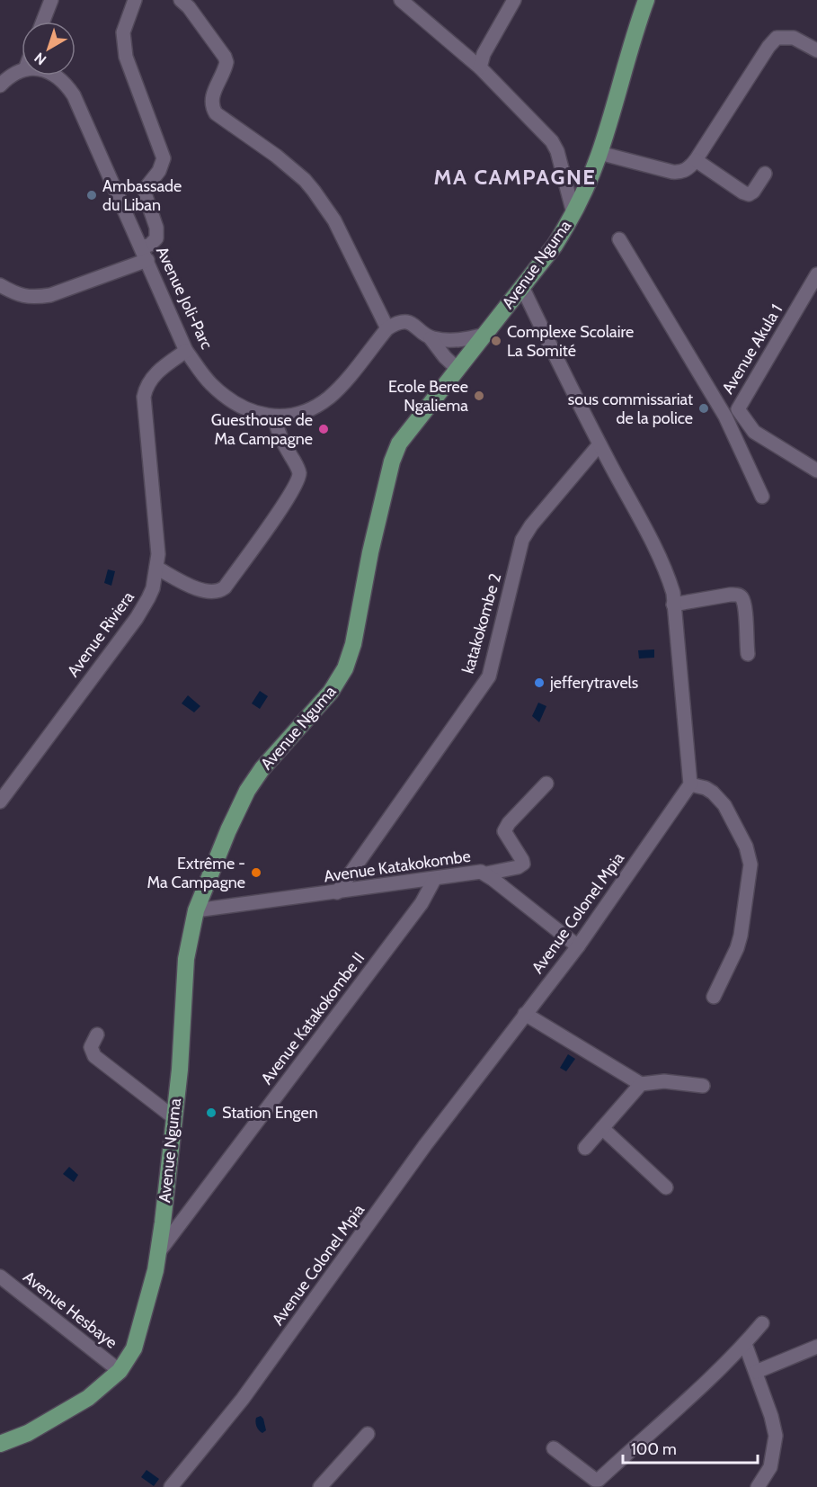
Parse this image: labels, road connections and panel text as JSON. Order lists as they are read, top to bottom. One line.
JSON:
{"streets":{"main road":["Avenue Nguma"],"street":["Avenue Joli-Parc","Avenue Akula 1","katakokombe 2","Avenue Riviera","Avenue Katakokombe","Avenue Colonel Mpia","Avenue Katakokombe II","Avenue Hesbaye"]},"crossings":[["Avenue Nguma","Avenue Katakokombe"],["Avenue Nguma","Avenue Katakokombe II"],["Avenue Nguma","Avenue Hesbaye"],["Avenue Joli-Parc","Avenue Riviera"],["katakokombe 2","Avenue Katakokombe"],["Avenue Katakokombe","Avenue Colonel Mpia"],["Avenue Katakokombe","Avenue Katakokombe II"]],"districts":["MA CAMPAGNE"],"places":["Ambassade du Liban","Complexe Scolaire La Somité","Ecole Beree Ngaliema","sous commissariat de la police","Guesthouse de Ma Campagne","jefferytravels","Extrême - Ma Campagne","Station Engen"],"scale_bar":"100 m","north":"bottom left"}
